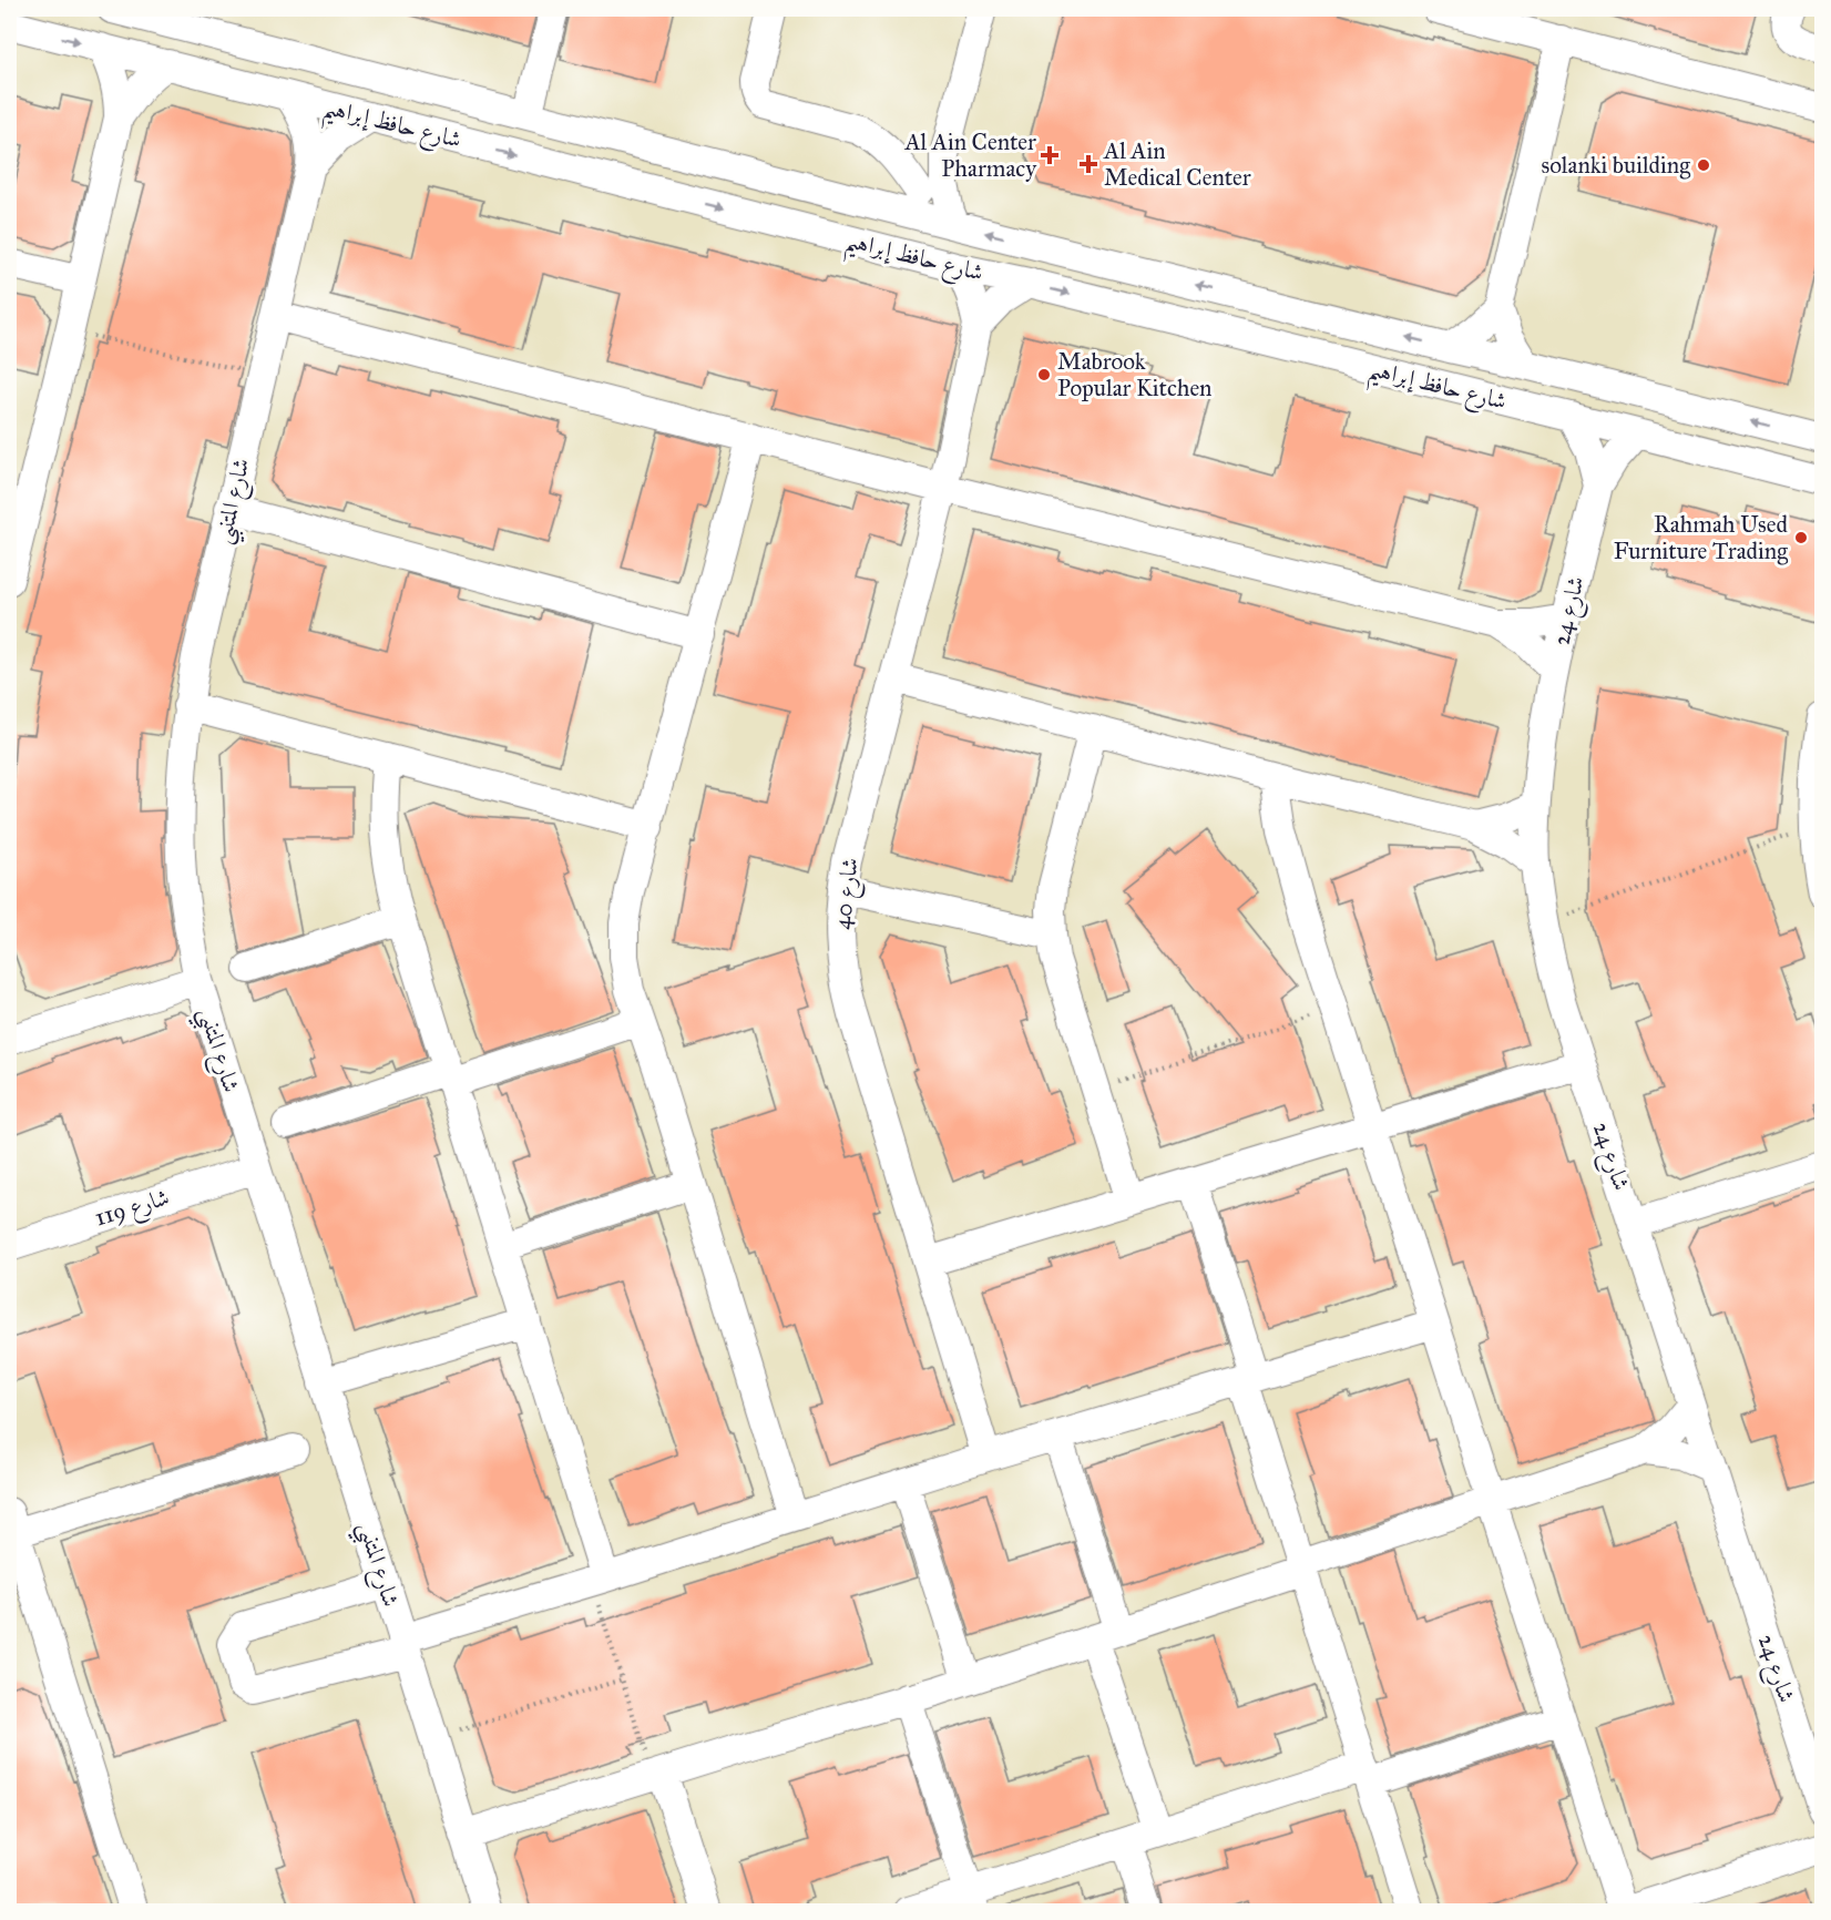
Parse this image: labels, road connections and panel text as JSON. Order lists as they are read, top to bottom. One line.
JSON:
{"streets":{"street":["شارع حافظ إبراهيم","شارع المتنبي","شارع 24","شارع 40","شارع 119"]},"crossings":[["شارع حافظ إبراهيم","شارع المتنبي"],["شارع حافظ إبراهيم","شارع 24"],["شارع حافظ إبراهيم","شارع 40"],["شارع المتنبي","شارع 119"]],"places":{"health":["Al Ain Center Pharmacy","Al Ain Medical Center"],"other":["solanki building","Mabrook Popular Kitchen","Rahmah Used Furniture Trading"]}}
